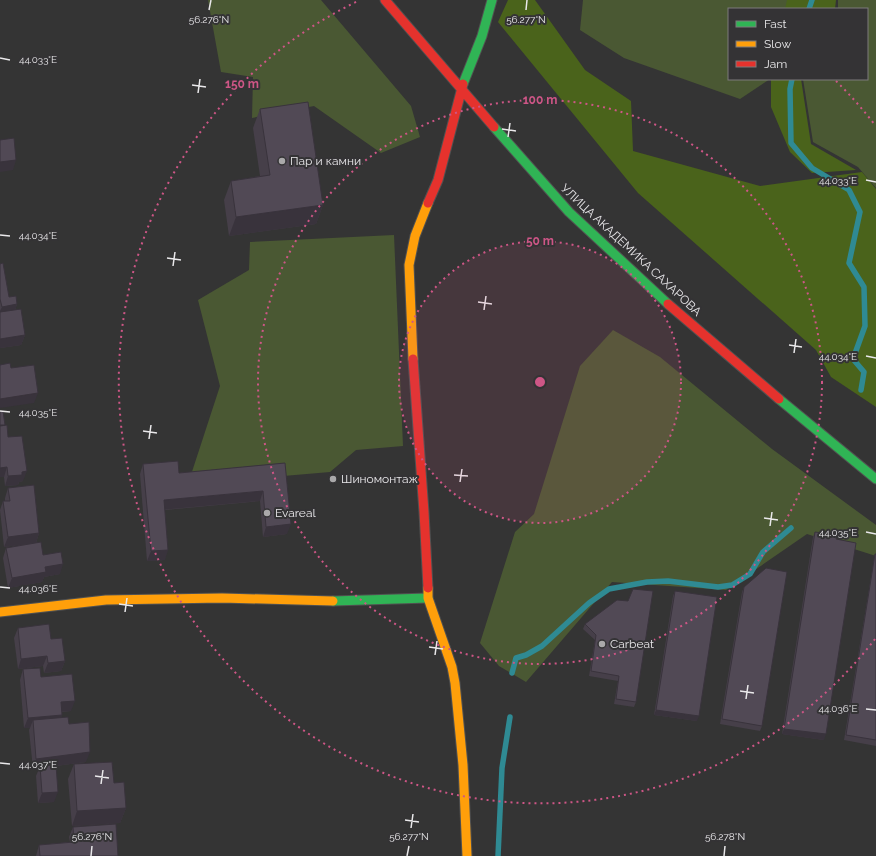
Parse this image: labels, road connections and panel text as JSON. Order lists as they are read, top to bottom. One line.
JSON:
{"streets":{"street":["УЛИЦА АКАДЕМИКА САХАРОВА"]},"places":["Пар и камни","Шиномонтаж","Evareal","Carbeat"],"legend":["Fast","Slow","Jam"],"coordinates":["56.276°N","56.277°N","44.033°E","44.034°E","44.035°E","44.036°E","44.037°E","56.278°N"],"rings":["150 m","100 m","50 m"]}
